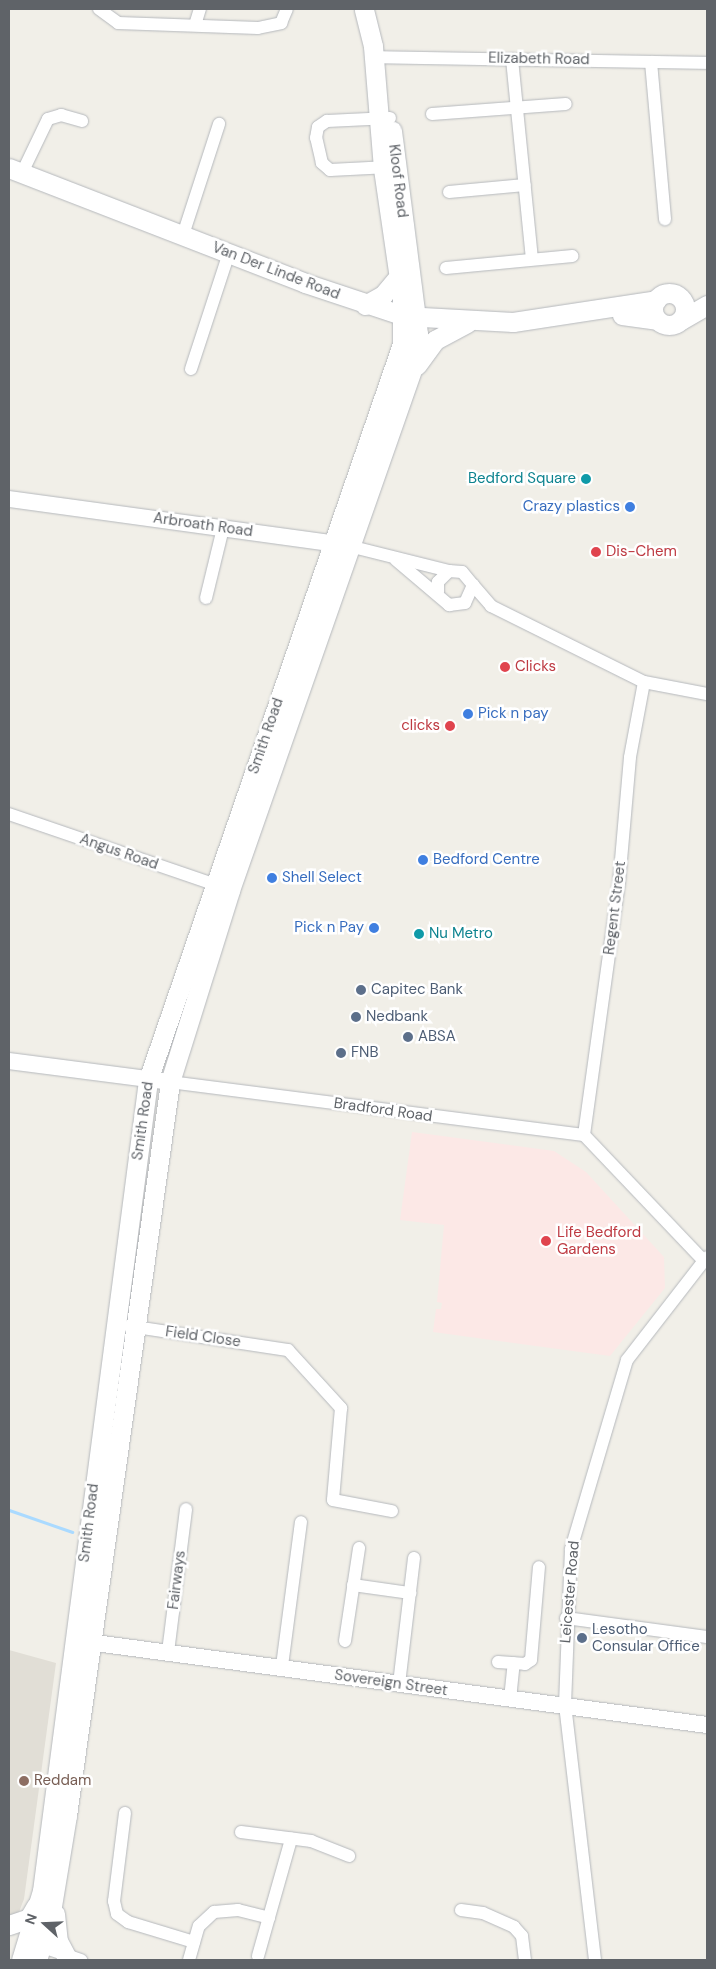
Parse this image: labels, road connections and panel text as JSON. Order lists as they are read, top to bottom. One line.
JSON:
{"streets":{"main road":["Kloof Road","Van Der Linde Road","Smith Road"],"street":["Elizabeth Road","Arbroath Road","Angus Road","Regent Street","Bradford Road","Field Close","Fairways","Leicester Road","Sovereign Street"]},"crossings":[["Elizabeth Road","Kloof Road"],["Kloof Road","Van Der Linde Road"],["Kloof Road","Smith Road"],["Van Der Linde Road","Smith Road"],["Arbroath Road","Smith Road"],["Smith Road","Angus Road"],["Smith Road","Bradford Road"],["Smith Road","Field Close"],["Smith Road","Sovereign Street"],["Regent Street","Bradford Road"],["Fairways","Sovereign Street"],["Leicester Road","Sovereign Street"]],"places":["Bedford Square","Crazy plastics","Dis-Chem","Clicks","Pick n pay","clicks","Bedford Centre","Shell Select","Pick n Pay","Nu Metro","Capitec Bank","Nedbank","ABSA","FNB","Life Bedford Gardens","Lesotho Consular Office","Reddam"],"north":"left"}
